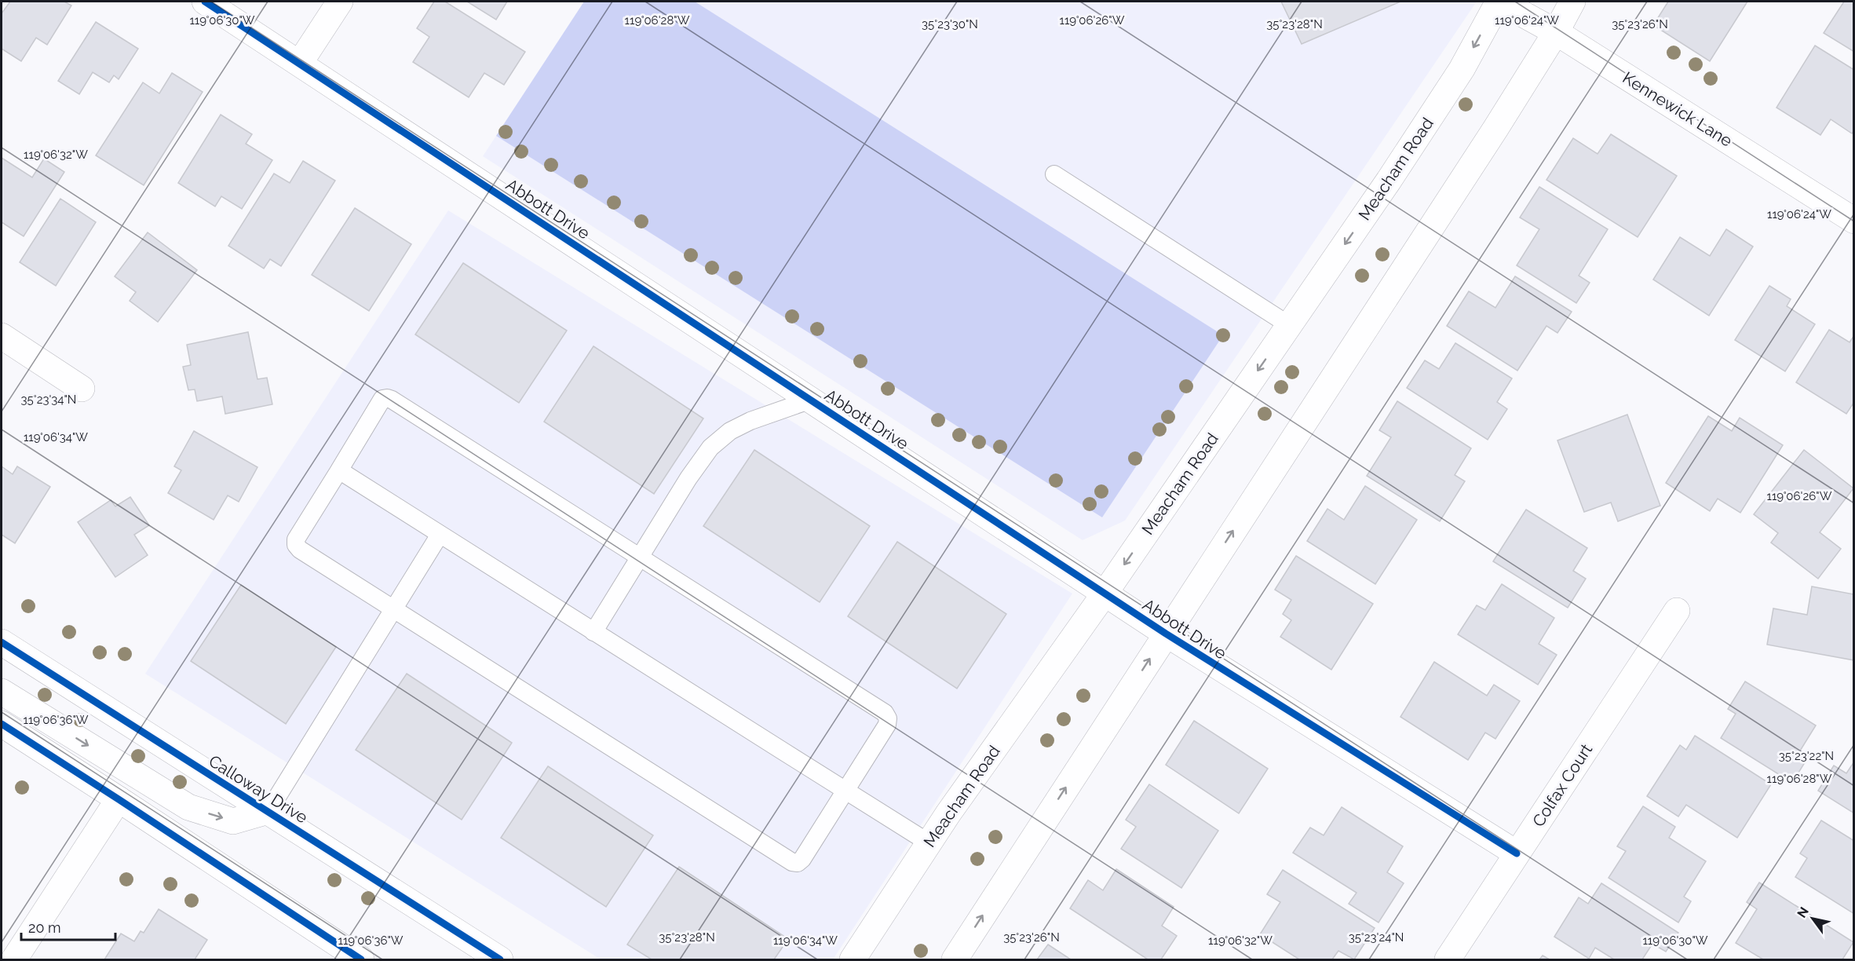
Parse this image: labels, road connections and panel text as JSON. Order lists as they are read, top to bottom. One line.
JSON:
{"streets":{"street":["Kennewick Lane","Meacham Road","Abbott Drive","Colfax Court","Calloway Drive"]},"crossings":[["Kennewick Lane","Meacham Road"],["Meacham Road","Abbott Drive"],["Abbott Drive","Colfax Court"]],"scale_bar":"20 m","north":"top left","coordinates":["119°06'30\"W","119°06'28\"W","119°06'26\"W","119°06'24\"W","35°23'30\"N","35°23'28\"N","35°23'26\"N","119°06'32\"W","35°23'34\"N","119°06'34\"W","119°06'36\"W","35°23'22\"N","35°23'24\"N"]}
